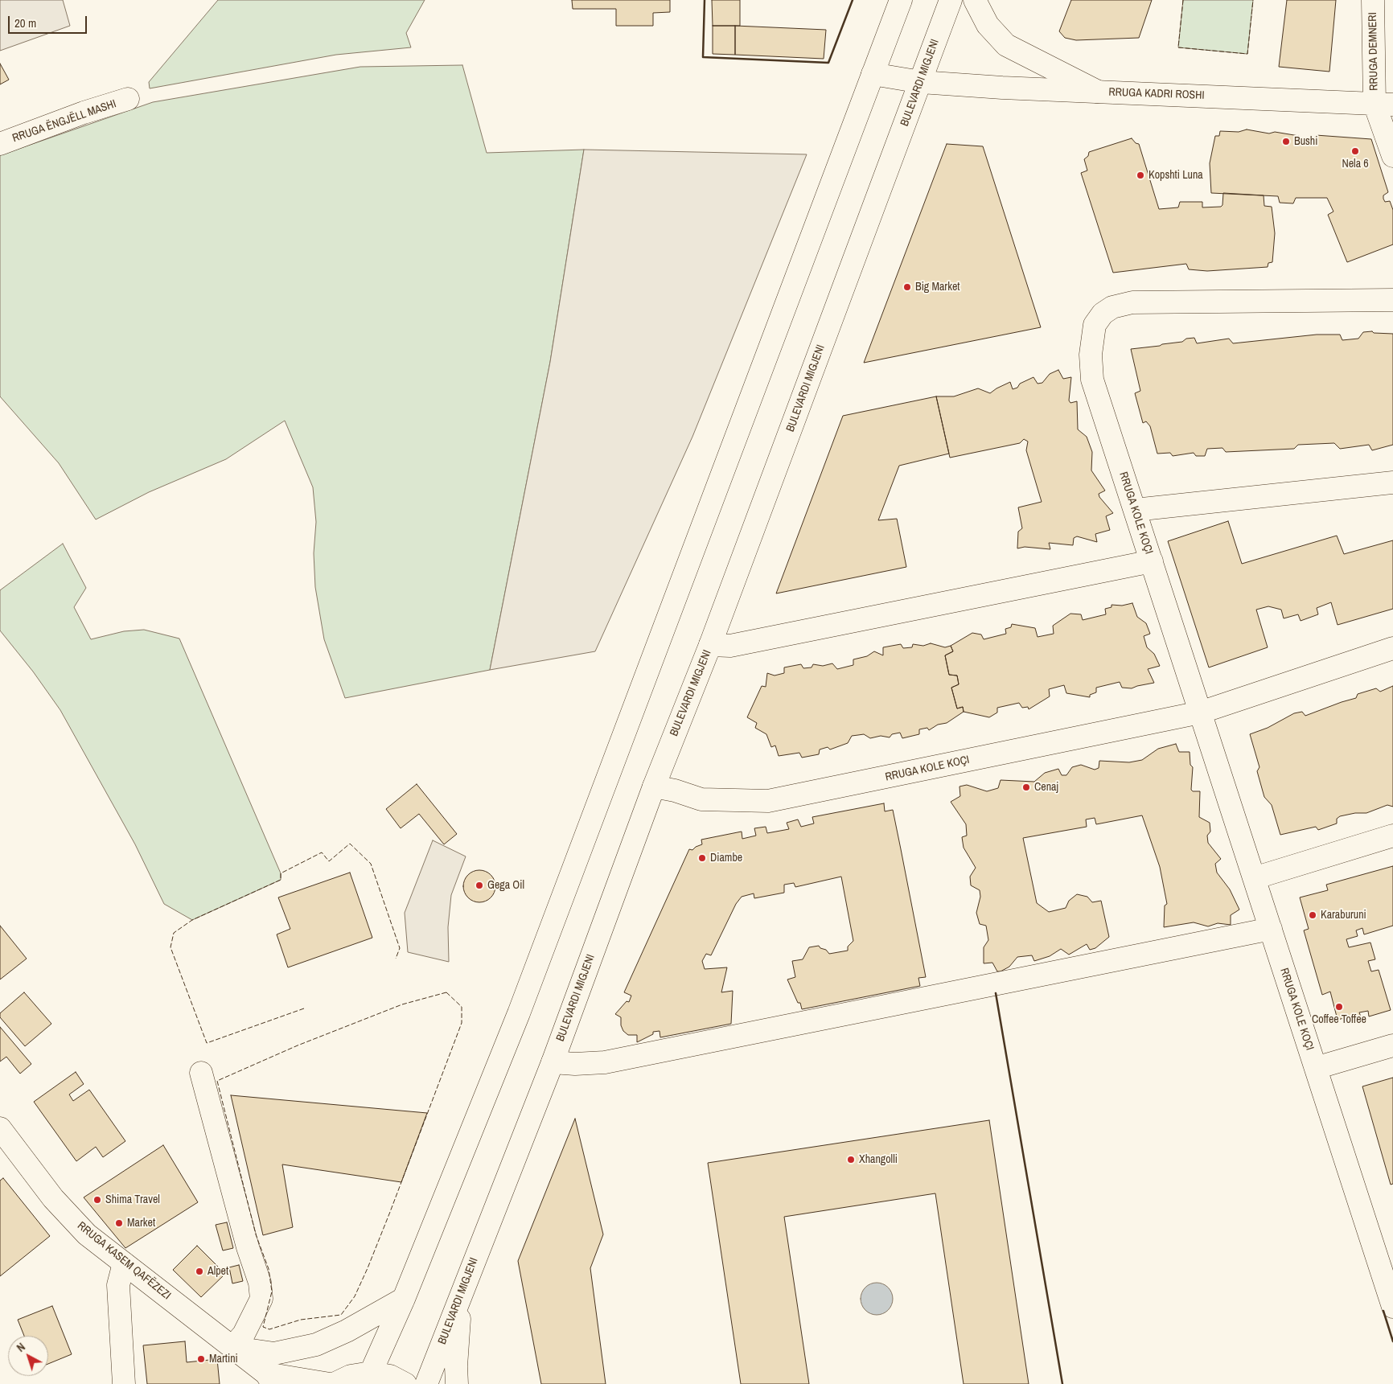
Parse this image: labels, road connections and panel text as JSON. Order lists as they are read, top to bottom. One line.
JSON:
{"streets":{"street":["RRUGA DEMNERI","BULEVARDI MIGJENI","RRUGA KADRI ROSHI","RRUGA ËNGJËLL MASHI","RRUGA KOLE KOÇI","RRUGA KASEM QAFËZEZI"]},"crossings":[["RRUGA DEMNERI","RRUGA KADRI ROSHI"],["BULEVARDI MIGJENI","RRUGA KADRI ROSHI"],["BULEVARDI MIGJENI","RRUGA KOLE KOÇI"]],"places":["Bushi","Nela 6","Kopshti Luna","Big Market","Cenaj","Diambe","Gega Oil","Karaburuni","Coffee Toffee","Xhangolli","Shima Travel","Market","Alpet","Martini"],"scale_bar":"20 m","north":"top left"}
